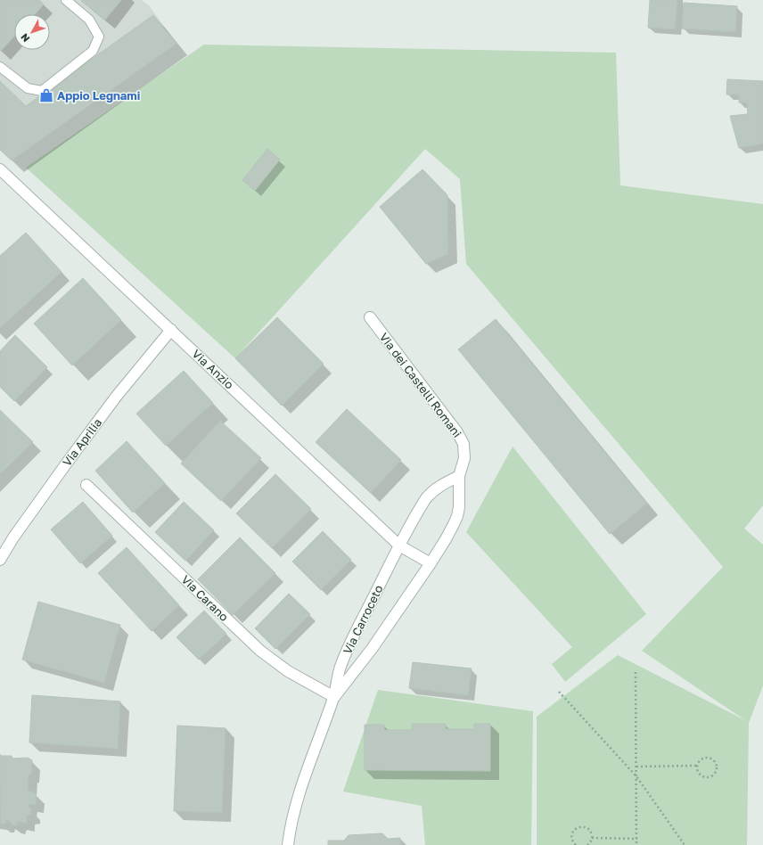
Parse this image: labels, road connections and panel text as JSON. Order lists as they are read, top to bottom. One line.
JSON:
{"streets":{"street":["Via Anzio","Via dei Castelli Romani","Via Aprilia","Via Carano","Via Carroceto"]},"crossings":[["Via Anzio","Via dei Castelli Romani"],["Via Anzio","Via Aprilia"],["Via Anzio","Via Carroceto"],["Via dei Castelli Romani","Via Carroceto"],["Via Carano","Via Carroceto"]],"places":{"shop":["Appio Legnami"]},"north":"bottom left"}
